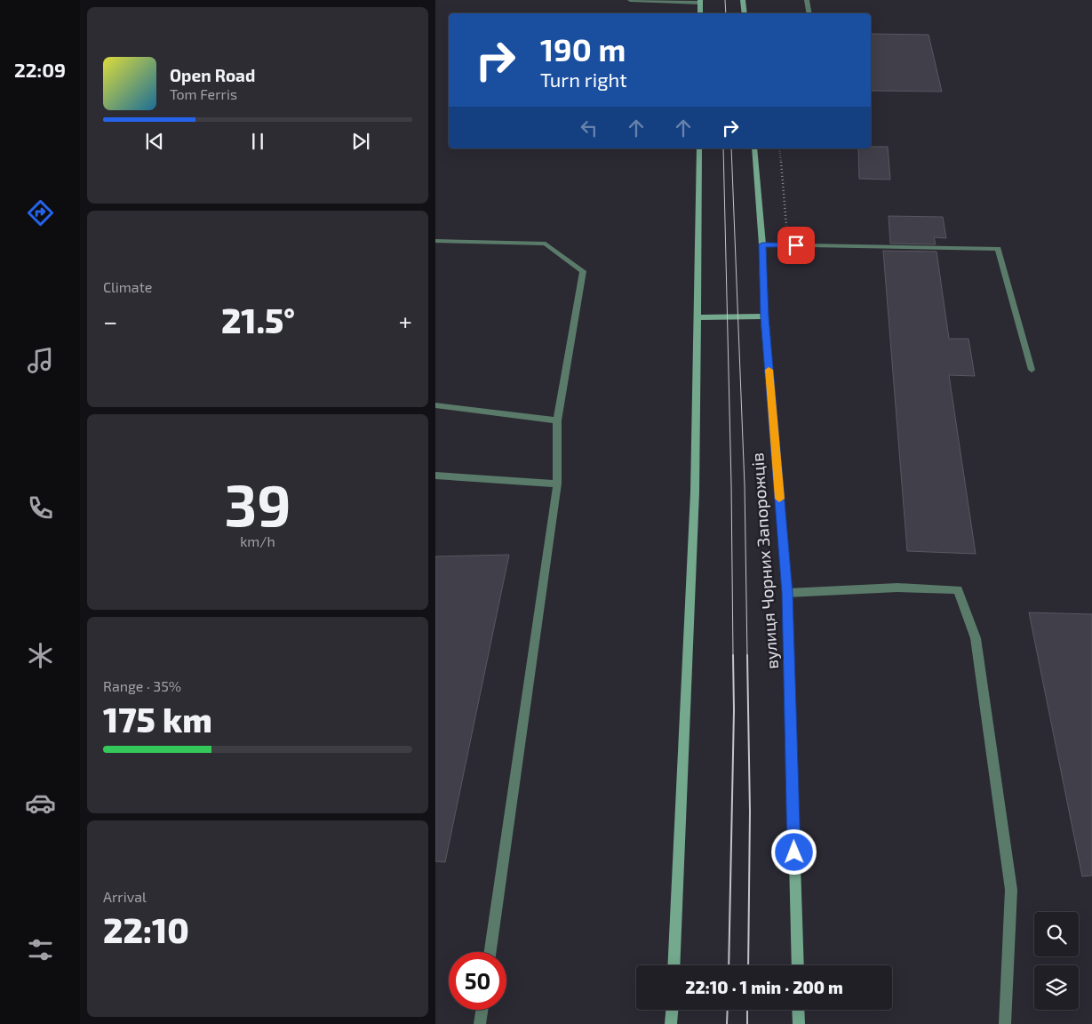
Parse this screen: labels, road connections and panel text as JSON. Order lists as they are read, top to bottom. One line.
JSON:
{"streets":{"main road":["вулиця Чорних Запорожців"]},"page":{"tabs":"22:09","turn":["190 m","Turn right"],"song":["Open Road","Tom Ferris"],"tile":["Climate",["39","km/h"],["Range · 35%","175 km"],["Arrival","22:10"]],"heat":["−","21.5°","+"],"limit":"50","trip":"22:10 · 1 min · 200 m"}}
